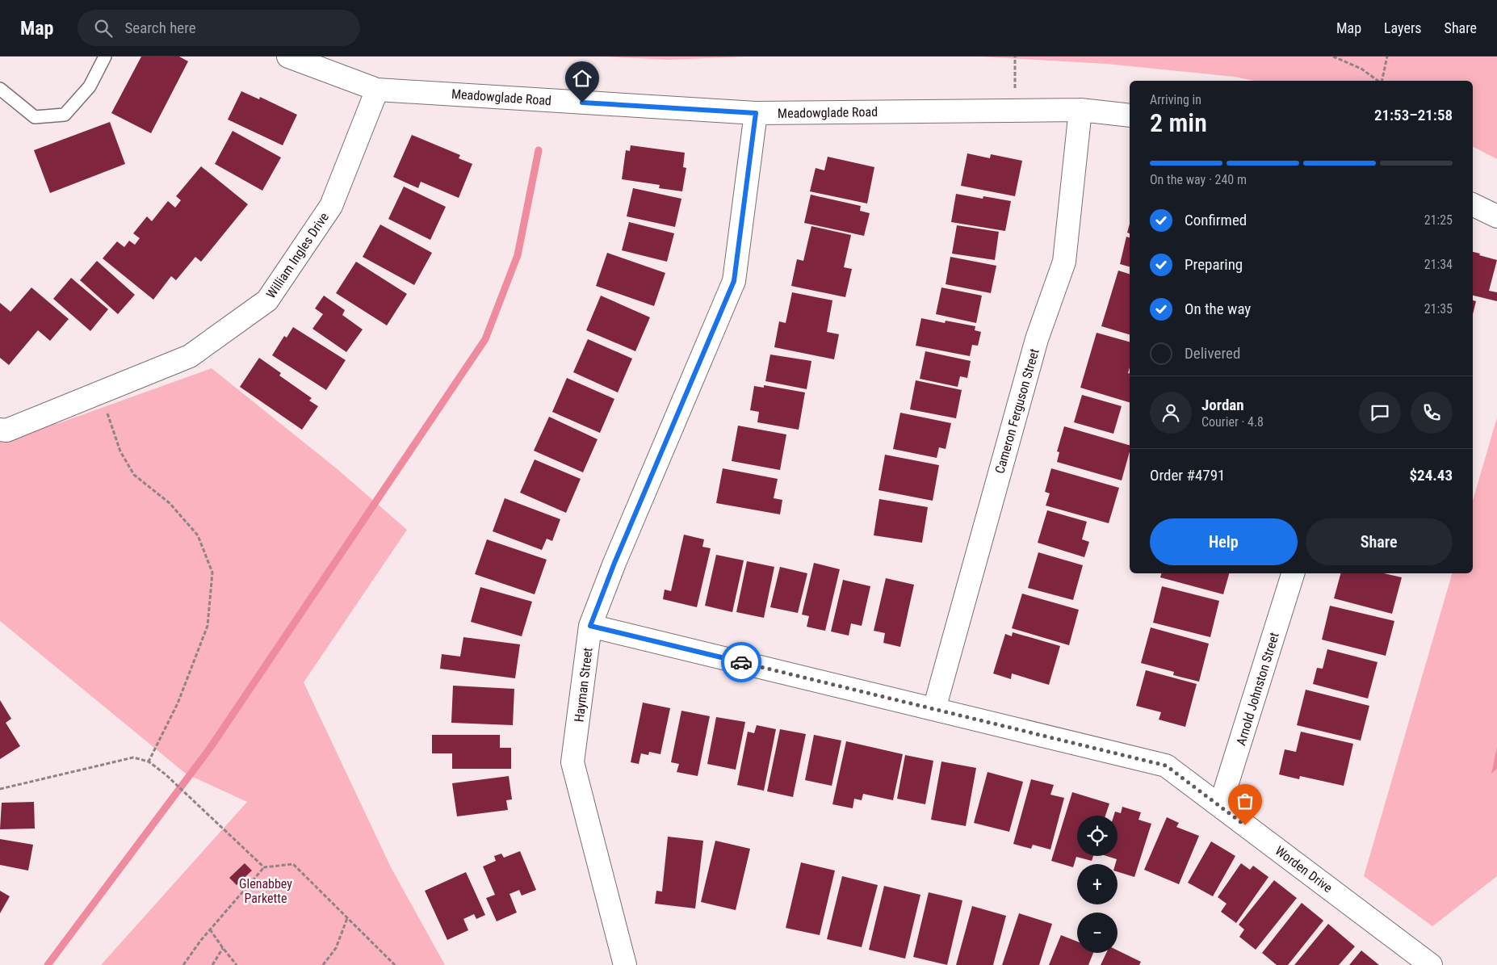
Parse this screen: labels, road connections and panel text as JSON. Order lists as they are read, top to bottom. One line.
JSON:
{"streets":{"street":["Meadowglade Road","William Ingles Drive","Cameron Ferguson Street","Hayman Street","Arnold Johnston Street","Worden Drive"]},"crossings":[["Meadowglade Road","William Ingles Drive"],["Meadowglade Road","Cameron Ferguson Street"],["Meadowglade Road","Hayman Street"],["Cameron Ferguson Street","Worden Drive"],["Hayman Street","Worden Drive"],["Arnold Johnston Street","Worden Drive"]],"parks":["Glenabbey Parkette"],"page":{"header":"Map","search":"Search here","nav":["Map","Layers","Share"],"heading":["2 min","Arriving in","21:53–21:58"],"panel":["Jordan","Courier · 4.8","Order #4791","$24.43"],"bar":"On the way · 240 m","list":[["Confirmed","21:25"],["Preparing","21:34"],["On the way","21:35"],"Delivered"],"buttons":["Help","Share"],"map_buttons":["+","−"]}}
